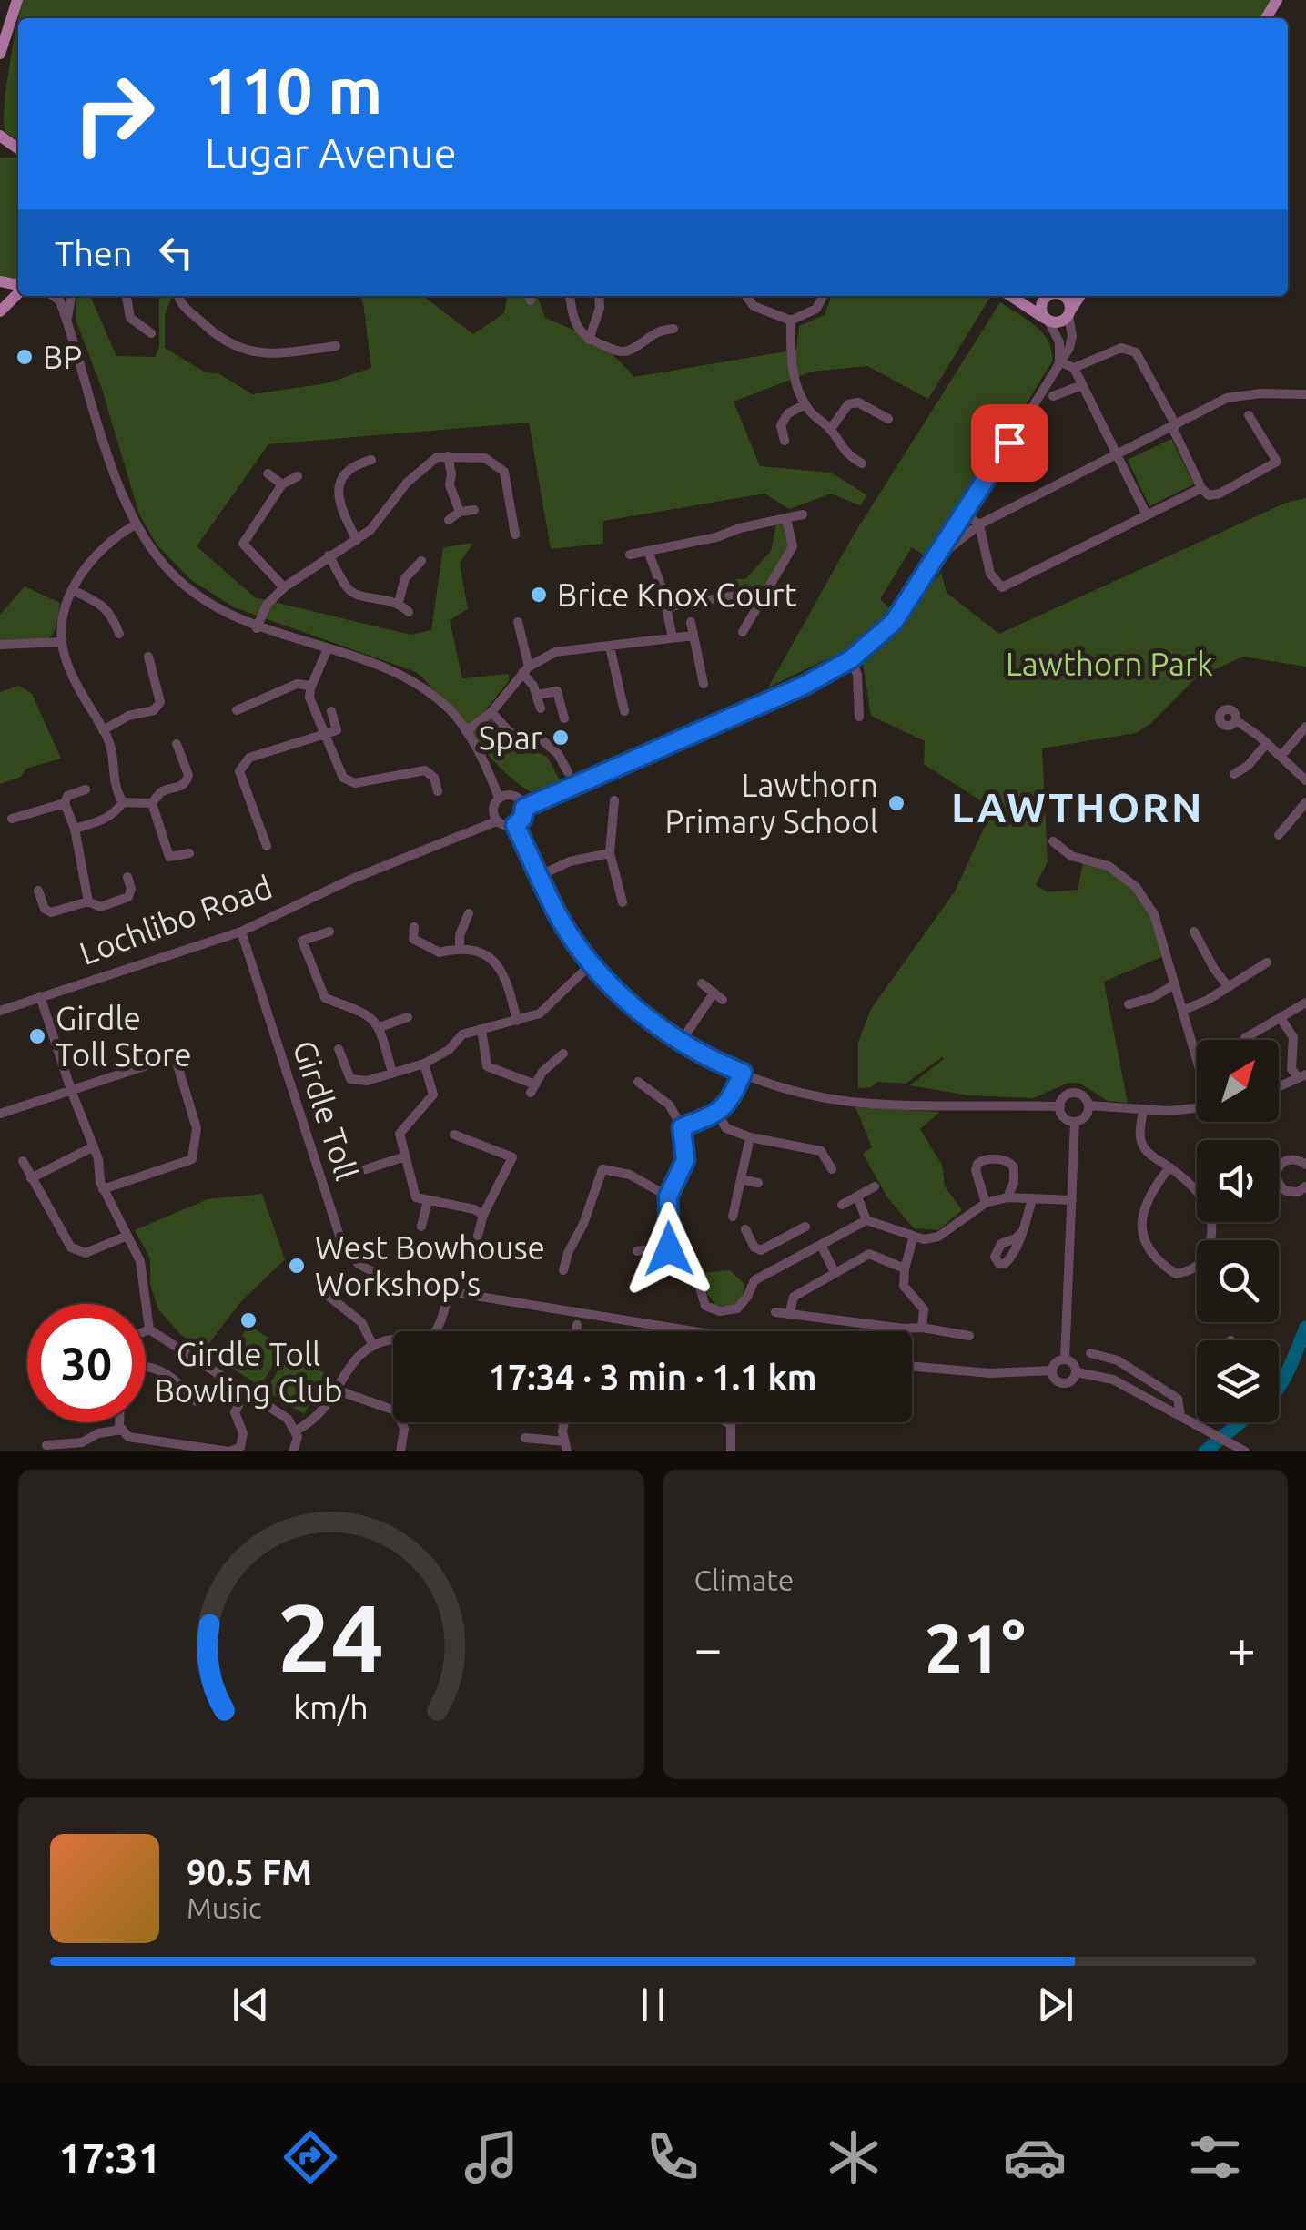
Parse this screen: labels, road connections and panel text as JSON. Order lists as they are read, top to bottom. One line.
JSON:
{"streets":{"street":["Lochlibo Road","Girdle Toll"]},"crossings":[["Lochlibo Road","Girdle Toll"]],"districts":["LAWTHORN"],"parks":["Lawthorn Park"],"places":["BP","Brice Knox Court","Spar","Lawthorn Primary School","Girdle Toll Store","West Bowhouse Workshop's","Girdle Toll Bowling Club"],"north":"top right","page":{"turn":["110 m","Lugar Avenue"],"then":"Then","limit":"30","trip":"17:34 · 3 min · 1.1 km","tile":"Climate","heat":["−","21°","+"],"song":["90.5 FM","Music"],"tabs":"17:31","gauge":["24","km/h"]}}
